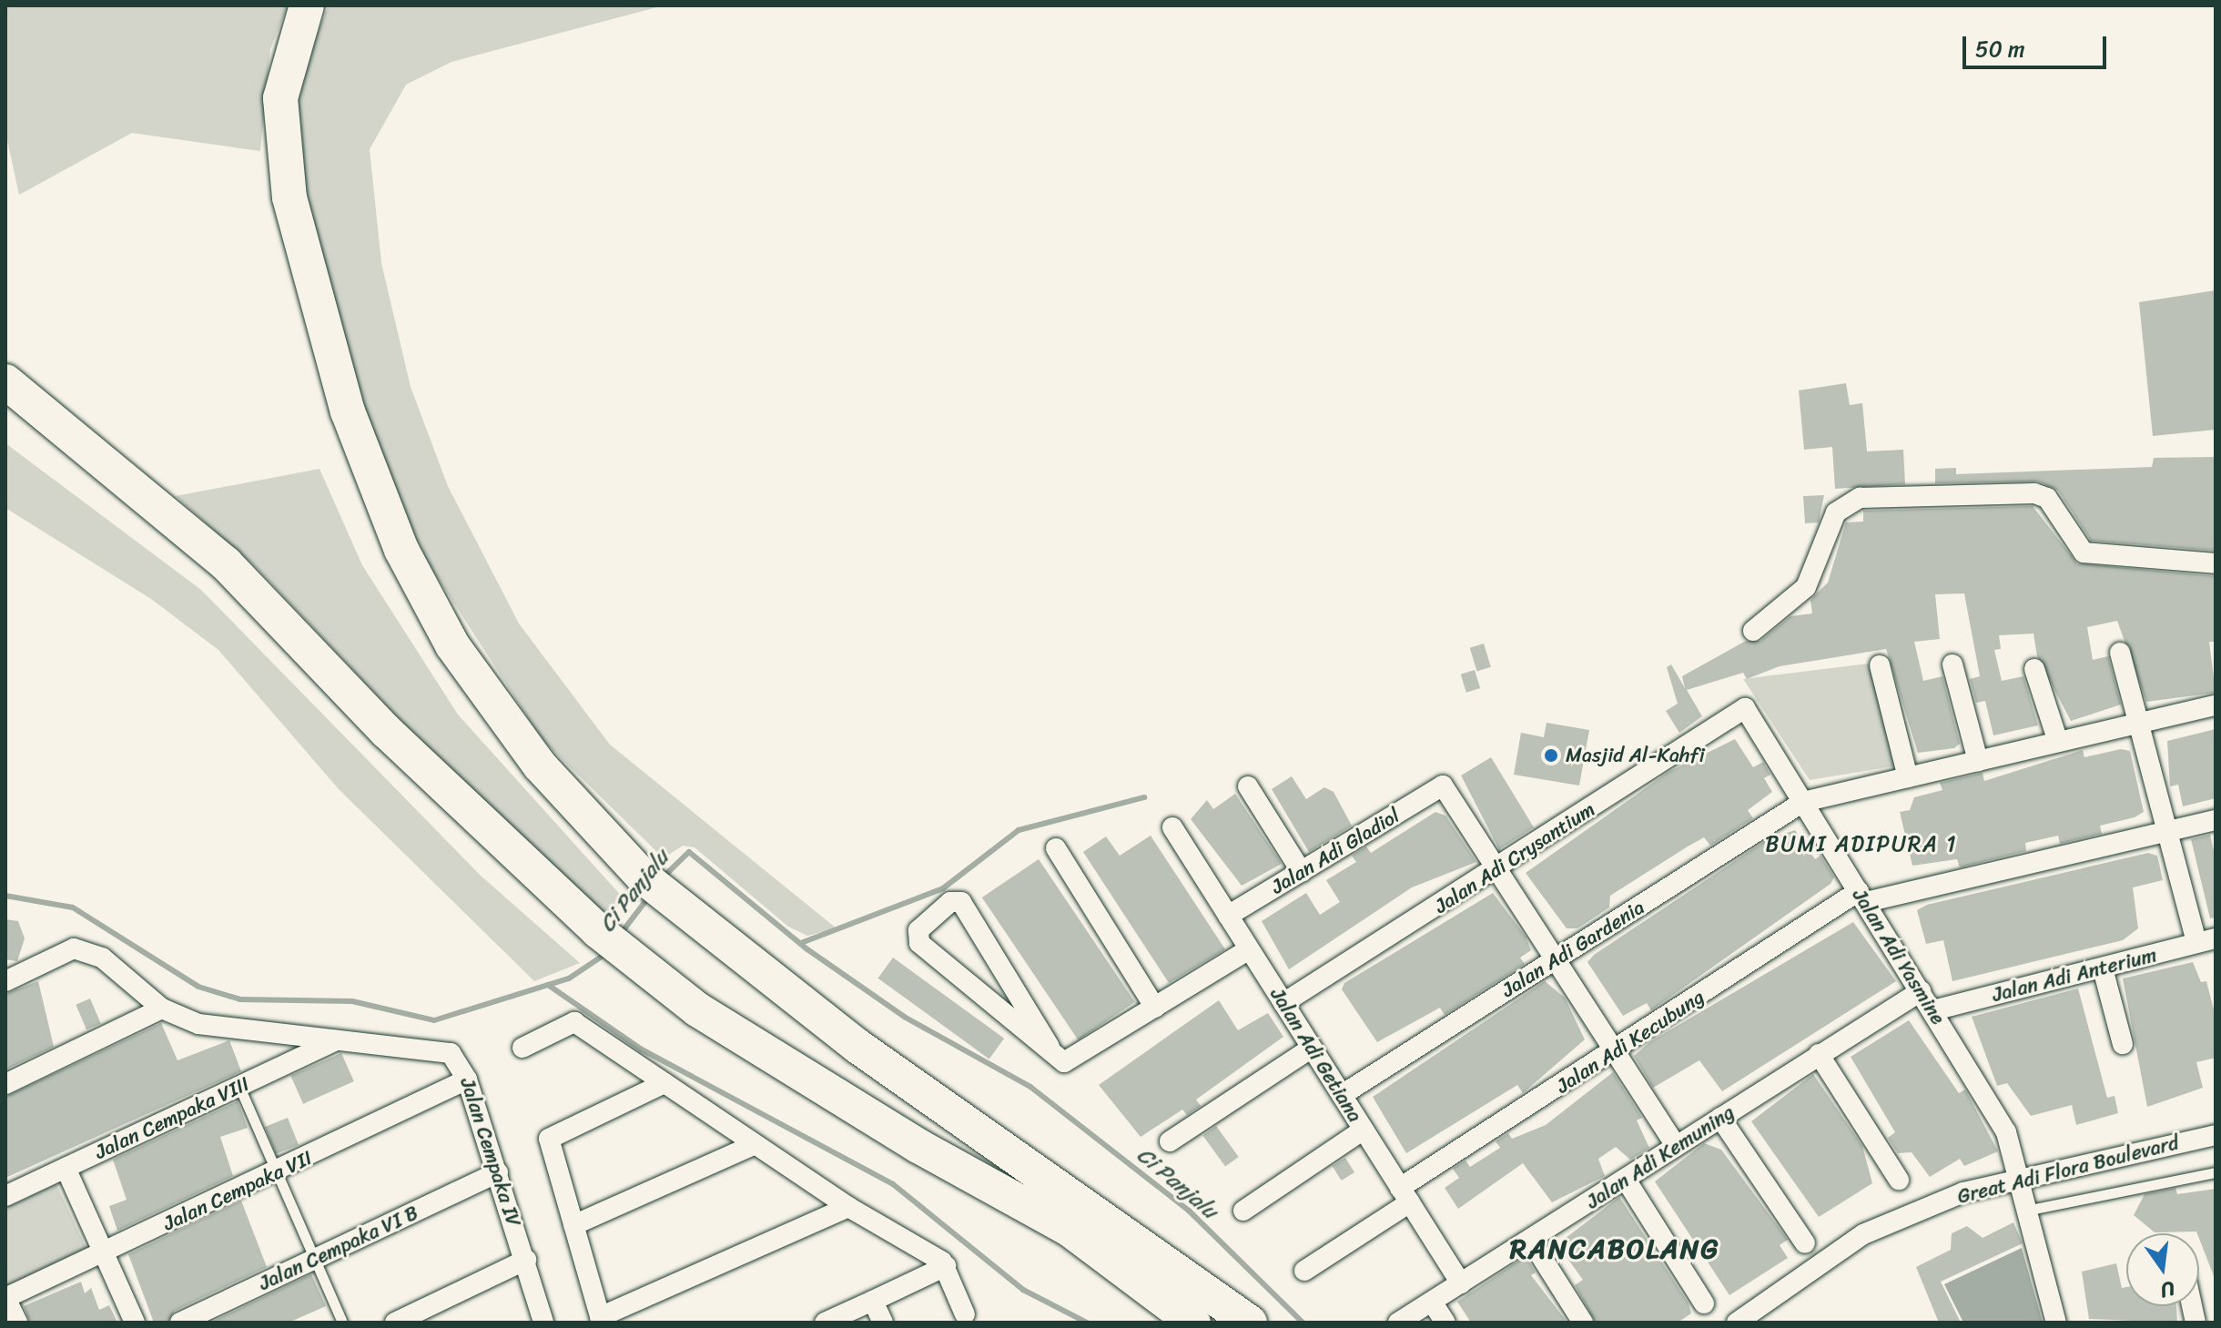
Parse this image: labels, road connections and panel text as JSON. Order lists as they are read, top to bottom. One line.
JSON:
{"streets":{"street":["Jalan Adi Gladiol","Jalan Adi Crysantium","Jalan Adi Gardenia","Jalan Adi Yasmine","Jalan Adi Anterium","Jalan Adi Kecubung","Jalan Adi Getiana","Jalan Cempaka VIII","Jalan Cempaka IV","Jalan Adi Kemuning","Great Adi Flora Boulevard","Jalan Cempaka VII","Jalan Cempaka VI B"]},"crossings":[["Jalan Adi Gladiol","Jalan Adi Crysantium"],["Jalan Adi Gladiol","Jalan Adi Getiana"],["Jalan Adi Crysantium","Jalan Adi Yasmine"],["Jalan Adi Crysantium","Jalan Adi Getiana"],["Jalan Adi Gardenia","Jalan Adi Yasmine"],["Jalan Adi Gardenia","Jalan Adi Getiana"],["Jalan Adi Yasmine","Jalan Adi Anterium"],["Jalan Adi Yasmine","Jalan Adi Kecubung"],["Jalan Adi Yasmine","Jalan Adi Kemuning"],["Jalan Adi Yasmine","Great Adi Flora Boulevard"],["Jalan Adi Kecubung","Jalan Adi Getiana"],["Jalan Adi Getiana","Jalan Adi Kemuning"],["Jalan Cempaka VIII","Jalan Cempaka IV"],["Jalan Cempaka IV","Jalan Cempaka VII"],["Jalan Cempaka IV","Jalan Cempaka VI B"]],"districts":["BUMI ADIPURA 1","RANCABOLANG"],"water":["Ci Panjalu"],"places":["Masjid Al-Kahfi"],"scale_bar":"50 m","north":"bottom"}
